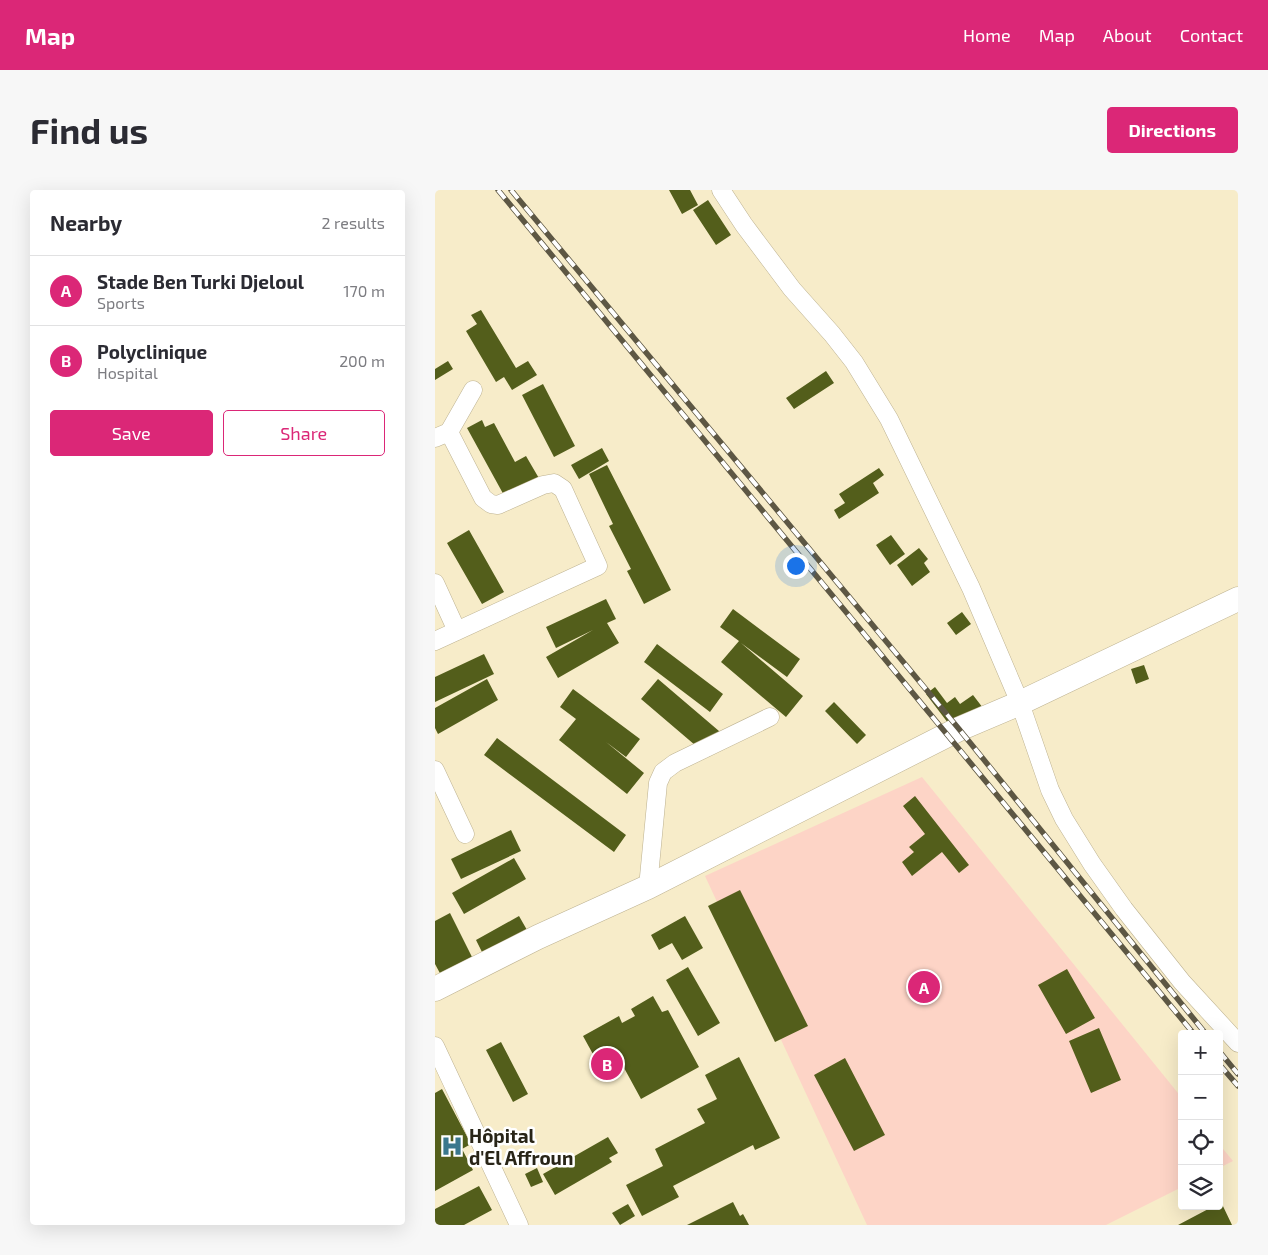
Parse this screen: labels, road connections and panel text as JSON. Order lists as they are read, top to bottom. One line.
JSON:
{"places":{"hospital":["Hôpital d'El Affroun"]},"page":{"header":"Map","nav":["Home","Map","About","Contact"],"buttons":["Directions",["Save","Share"]],"title":"Find us","heading":["Nearby","2 results"],"list":[{"mark":"A","name":"Stade Ben Turki Djeloul","note":"Sports","value":"170 m"},{"mark":"B","name":"Polyclinique","note":"Hospital","value":"200 m"}],"pins":["A","B"],"map_buttons":["+","−"]}}
